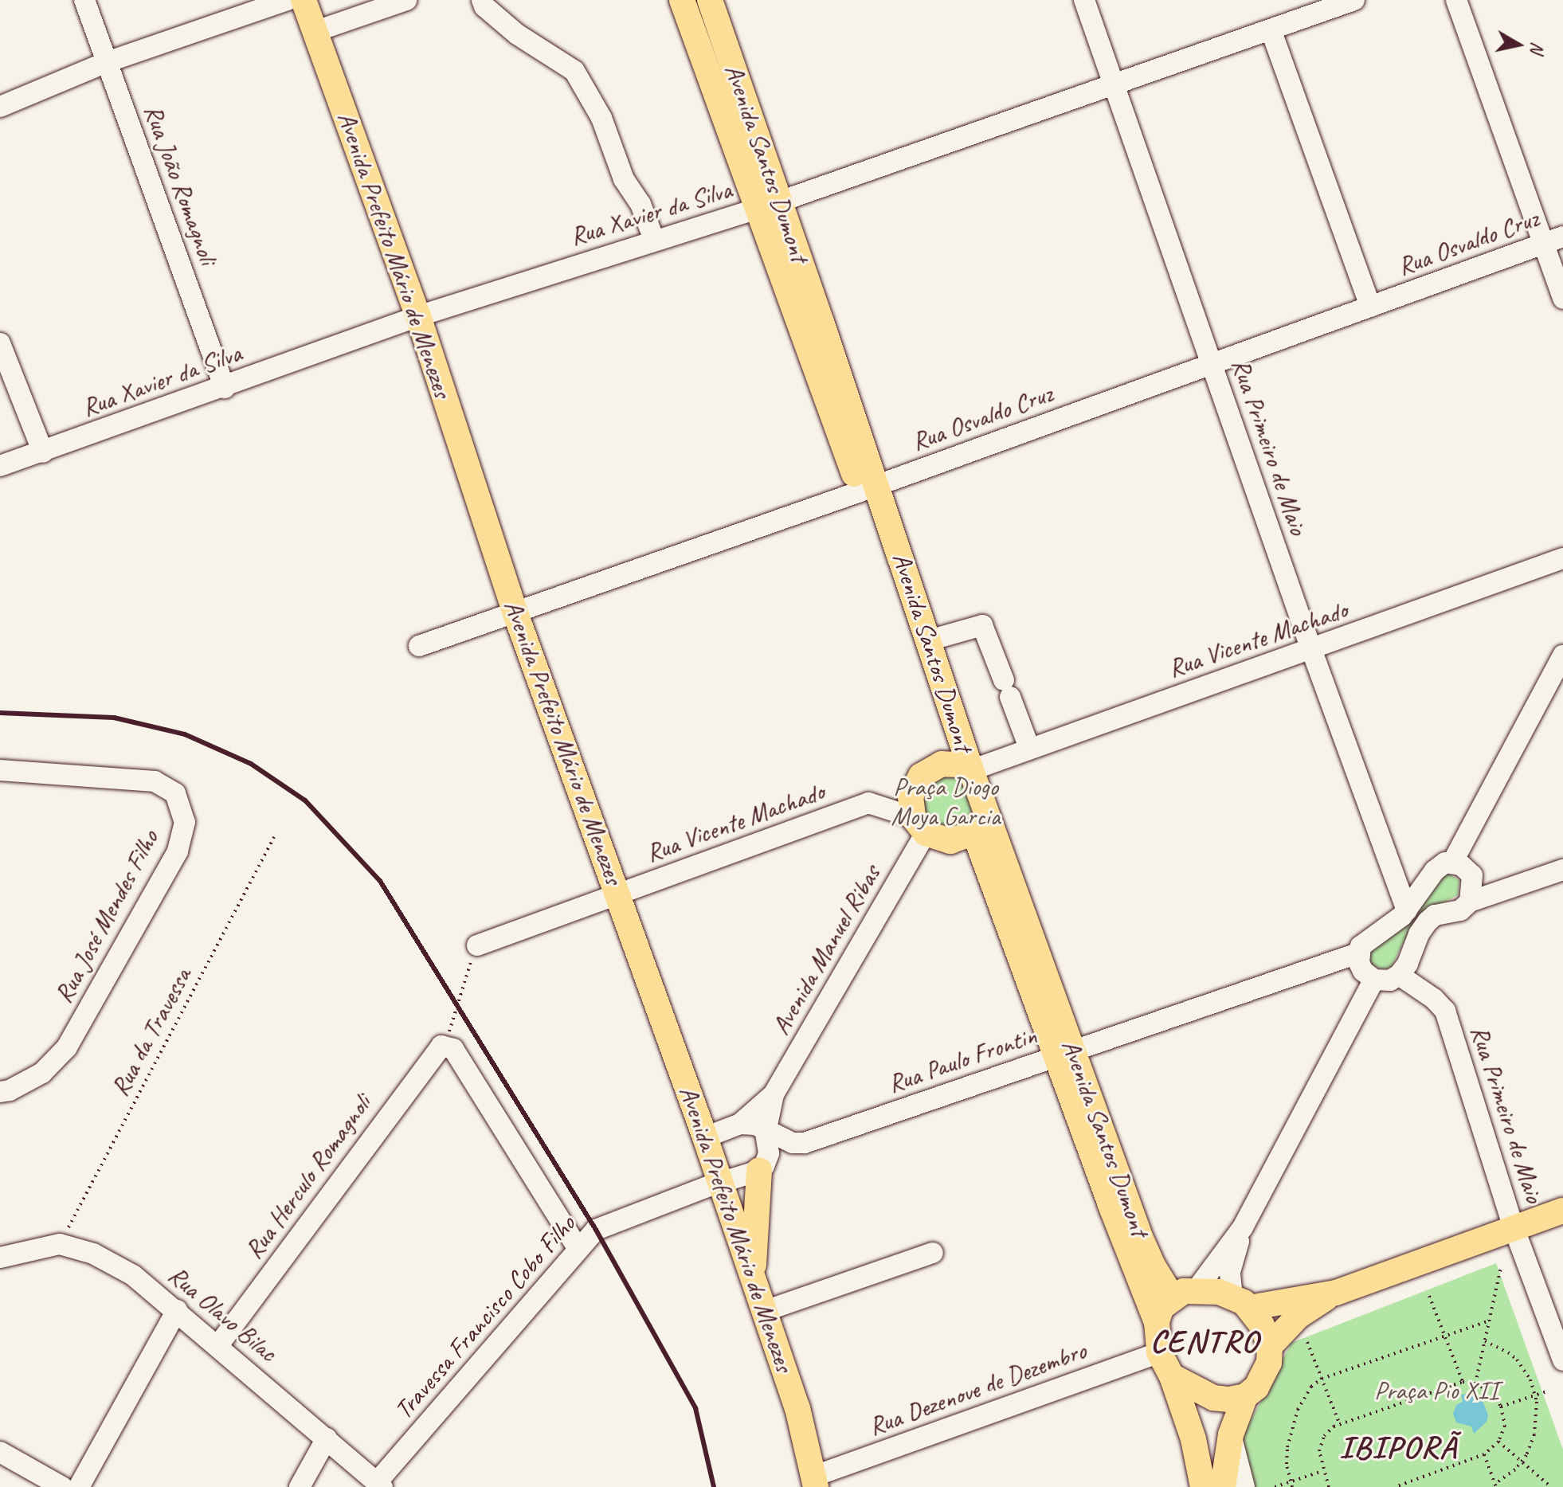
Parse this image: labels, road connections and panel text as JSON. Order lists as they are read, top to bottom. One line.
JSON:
{"streets":{"main road":["Avenida Santos Dumont","Avenida Prefeito Mário de Menezes"],"street":["Rua João Romagnoli","Rua Xavier da Silva","Rua Osvaldo Cruz","Rua Primeiro de Maio","Rua Vicente Machado","Rua José Mendes Filho","Avenida Manuel Ribas","Rua Paulo Frontin","Rua Herculo Romagnoli","Rua Olavo Bilac","Travessa Francisco Cobo Filho","Rua Dezenove de Dezembro"],"path":["Rua da Travessa"]},"crossings":[["Avenida Santos Dumont","Rua Xavier da Silva"],["Avenida Santos Dumont","Rua Osvaldo Cruz"],["Avenida Santos Dumont","Rua Vicente Machado"],["Avenida Santos Dumont","Avenida Manuel Ribas"],["Avenida Santos Dumont","Rua Paulo Frontin"],["Avenida Santos Dumont","Rua Dezenove de Dezembro"],["Rua João Romagnoli","Rua Xavier da Silva"],["Rua Xavier da Silva","Avenida Prefeito Mário de Menezes"],["Rua Xavier da Silva","Rua Primeiro de Maio"],["Rua Osvaldo Cruz","Avenida Prefeito Mário de Menezes"],["Rua Osvaldo Cruz","Rua Primeiro de Maio"],["Avenida Prefeito Mário de Menezes","Rua Vicente Machado"],["Avenida Prefeito Mário de Menezes","Avenida Manuel Ribas"],["Avenida Prefeito Mário de Menezes","Rua Paulo Frontin"],["Avenida Prefeito Mário de Menezes","Travessa Francisco Cobo Filho"],["Avenida Prefeito Mário de Menezes","Rua Dezenove de Dezembro"],["Rua Primeiro de Maio","Rua Vicente Machado"],["Rua Vicente Machado","Avenida Manuel Ribas"],["Avenida Manuel Ribas","Rua Paulo Frontin"],["Avenida Manuel Ribas","Travessa Francisco Cobo Filho"],["Rua da Travessa","Rua Olavo Bilac"],["Rua Paulo Frontin","Travessa Francisco Cobo Filho"],["Rua Herculo Romagnoli","Rua Olavo Bilac"],["Rua Olavo Bilac","Travessa Francisco Cobo Filho"]],"districts":["CENTRO","IBIPORÃ"],"parks":["Praça Diogo Moya Garcia","Praça Pio XII"],"north":"right"}
